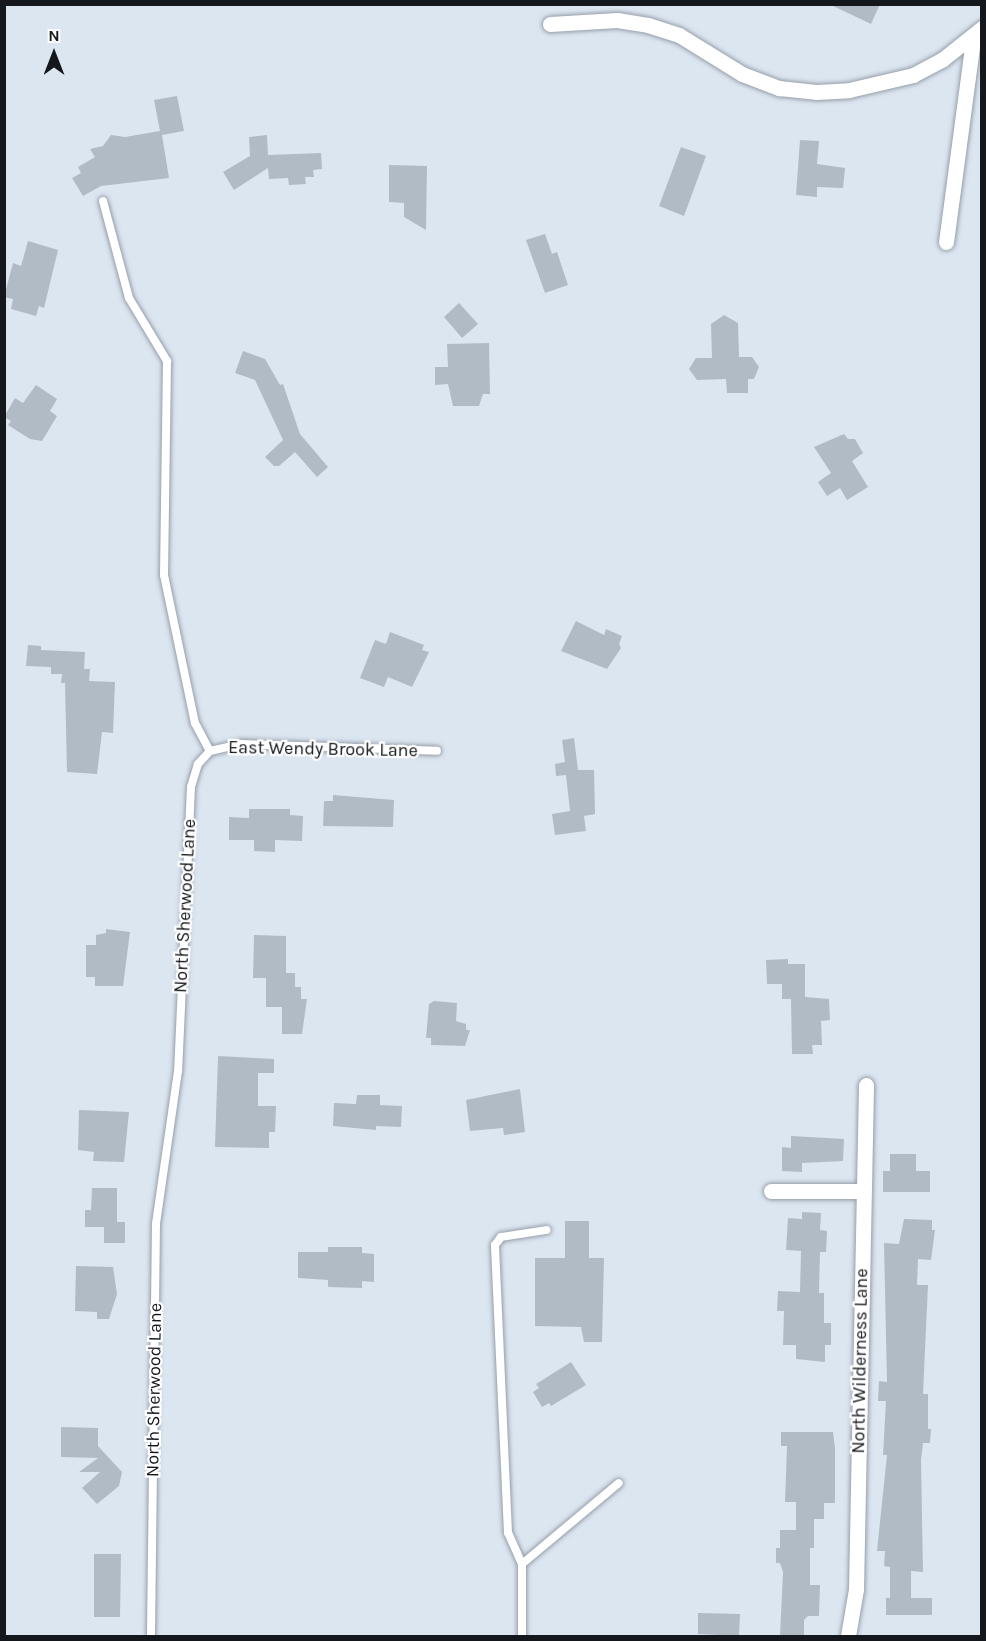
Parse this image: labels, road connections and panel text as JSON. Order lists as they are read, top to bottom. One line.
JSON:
{"streets":{"street":["North Wilderness Lane"],"lane":["East Wendy Brook Lane","North Sherwood Lane"]},"crossings":[["East Wendy Brook Lane","North Sherwood Lane"]],"north":"top"}
